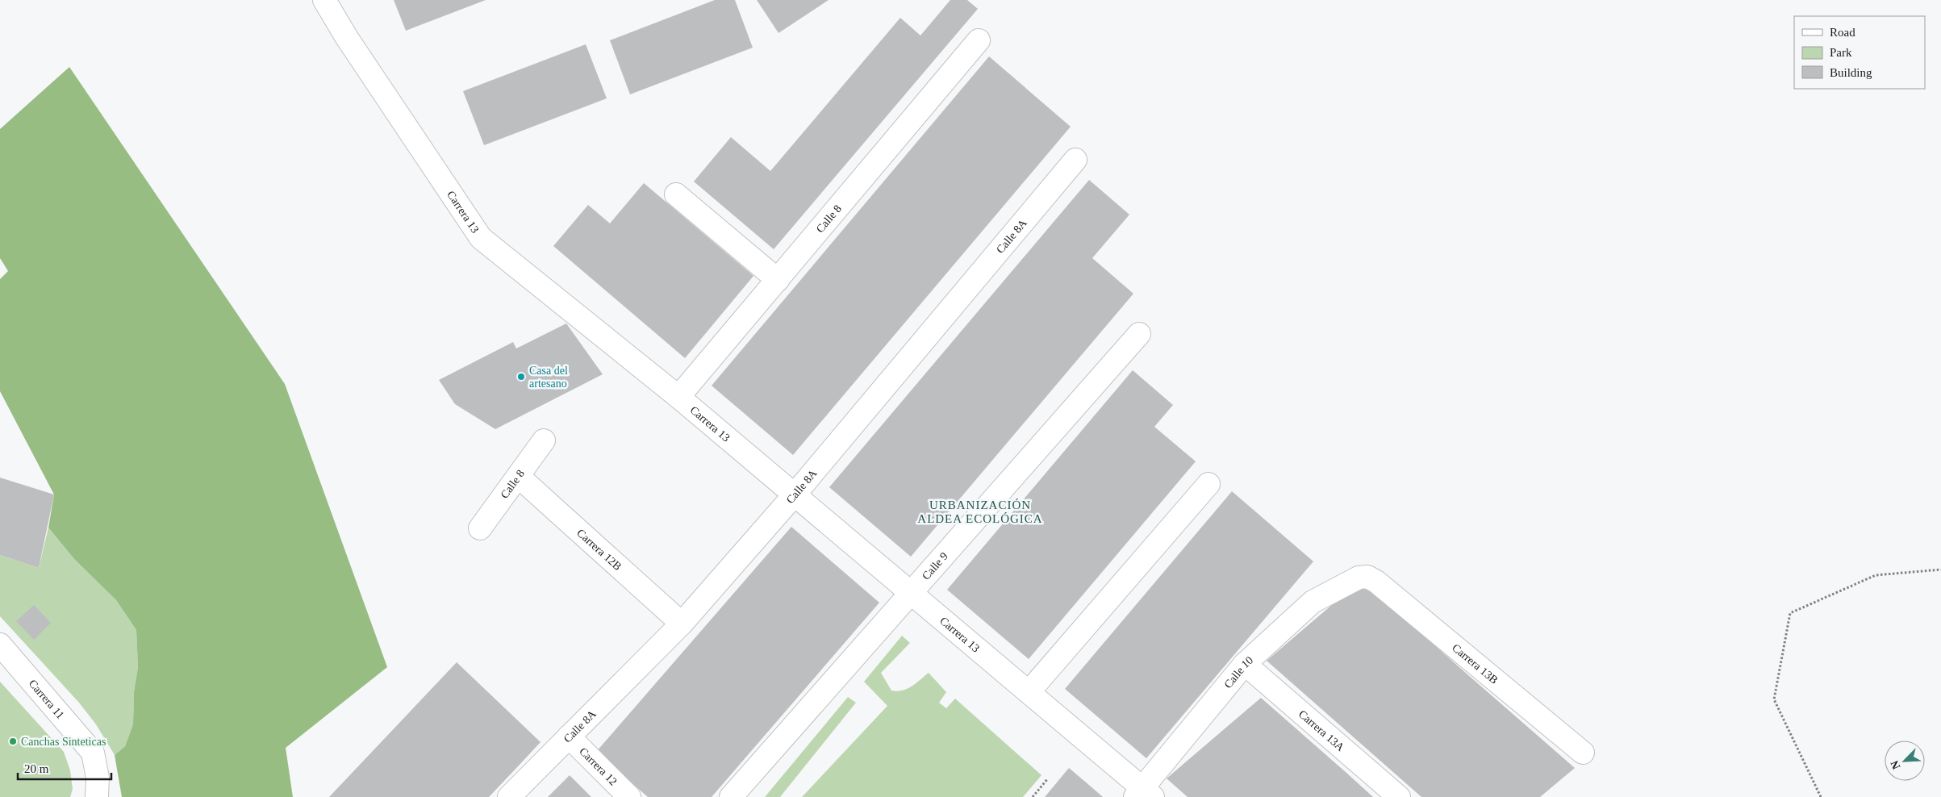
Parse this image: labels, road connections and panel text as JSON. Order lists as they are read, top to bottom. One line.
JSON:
{"streets":{"street":["Carrera 13","Calle 8","Calle 8A","Carrera 12B","Calle 9","Carrera 13B","Calle 10","Carrera 11","Carrera 13A","Carrera 12"]},"crossings":[["Carrera 13","Calle 8"],["Carrera 13","Calle 8A"],["Carrera 13","Calle 9"],["Carrera 13","Calle 10"],["Calle 8","Carrera 12B"],["Calle 8A","Carrera 12B"],["Calle 8A","Carrera 12"],["Carrera 13B","Calle 10"],["Calle 10","Carrera 13A"]],"districts":["URBANIZACIÓN ALDEA ECOLÓGICA"],"places":["Casa del artesano","Canchas Sinteticas"],"legend":["Road","Park","Building"],"scale_bar":"20 m","north":"bottom left"}
